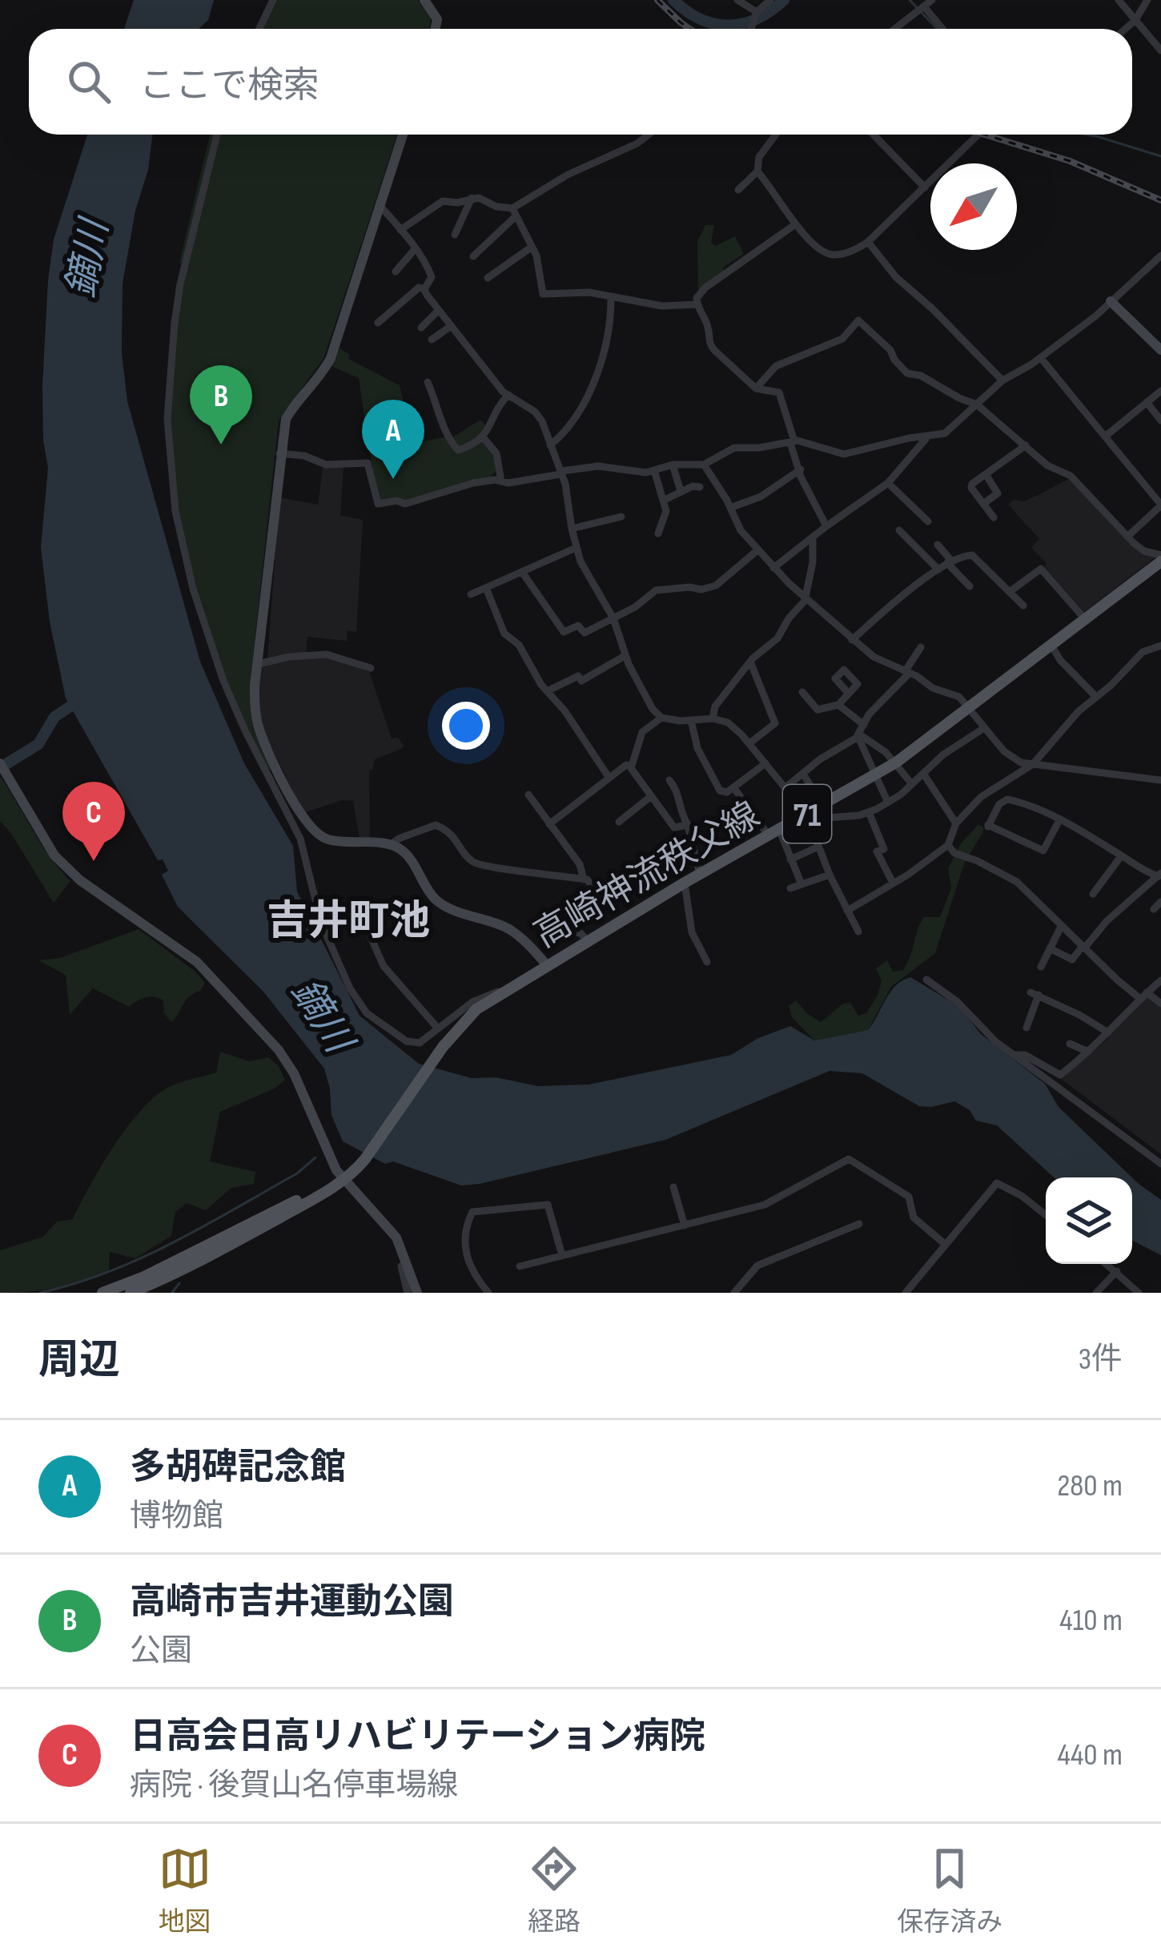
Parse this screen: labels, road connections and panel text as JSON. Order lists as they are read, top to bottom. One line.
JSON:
{"streets":{"main road":["71","高崎神流秩父線"]},"districts":["吉井町池"],"water":["鏑川"],"north":"bottom left","page":{"search":"ここで検索","pins":["B","A","C"],"heading":["周辺","3件"],"list":[{"mark":"A","name":"多胡碑記念館","note":"博物館","value":"280 m"},{"mark":"B","name":"高崎市吉井運動公園","note":"公園","value":"410 m"},{"mark":"C","name":"日高会日高リハビリテーション病院","note":"病院 · 後賀山名停車場線","value":"440 m"}],"nav":["地図","経路","保存済み"]}}
